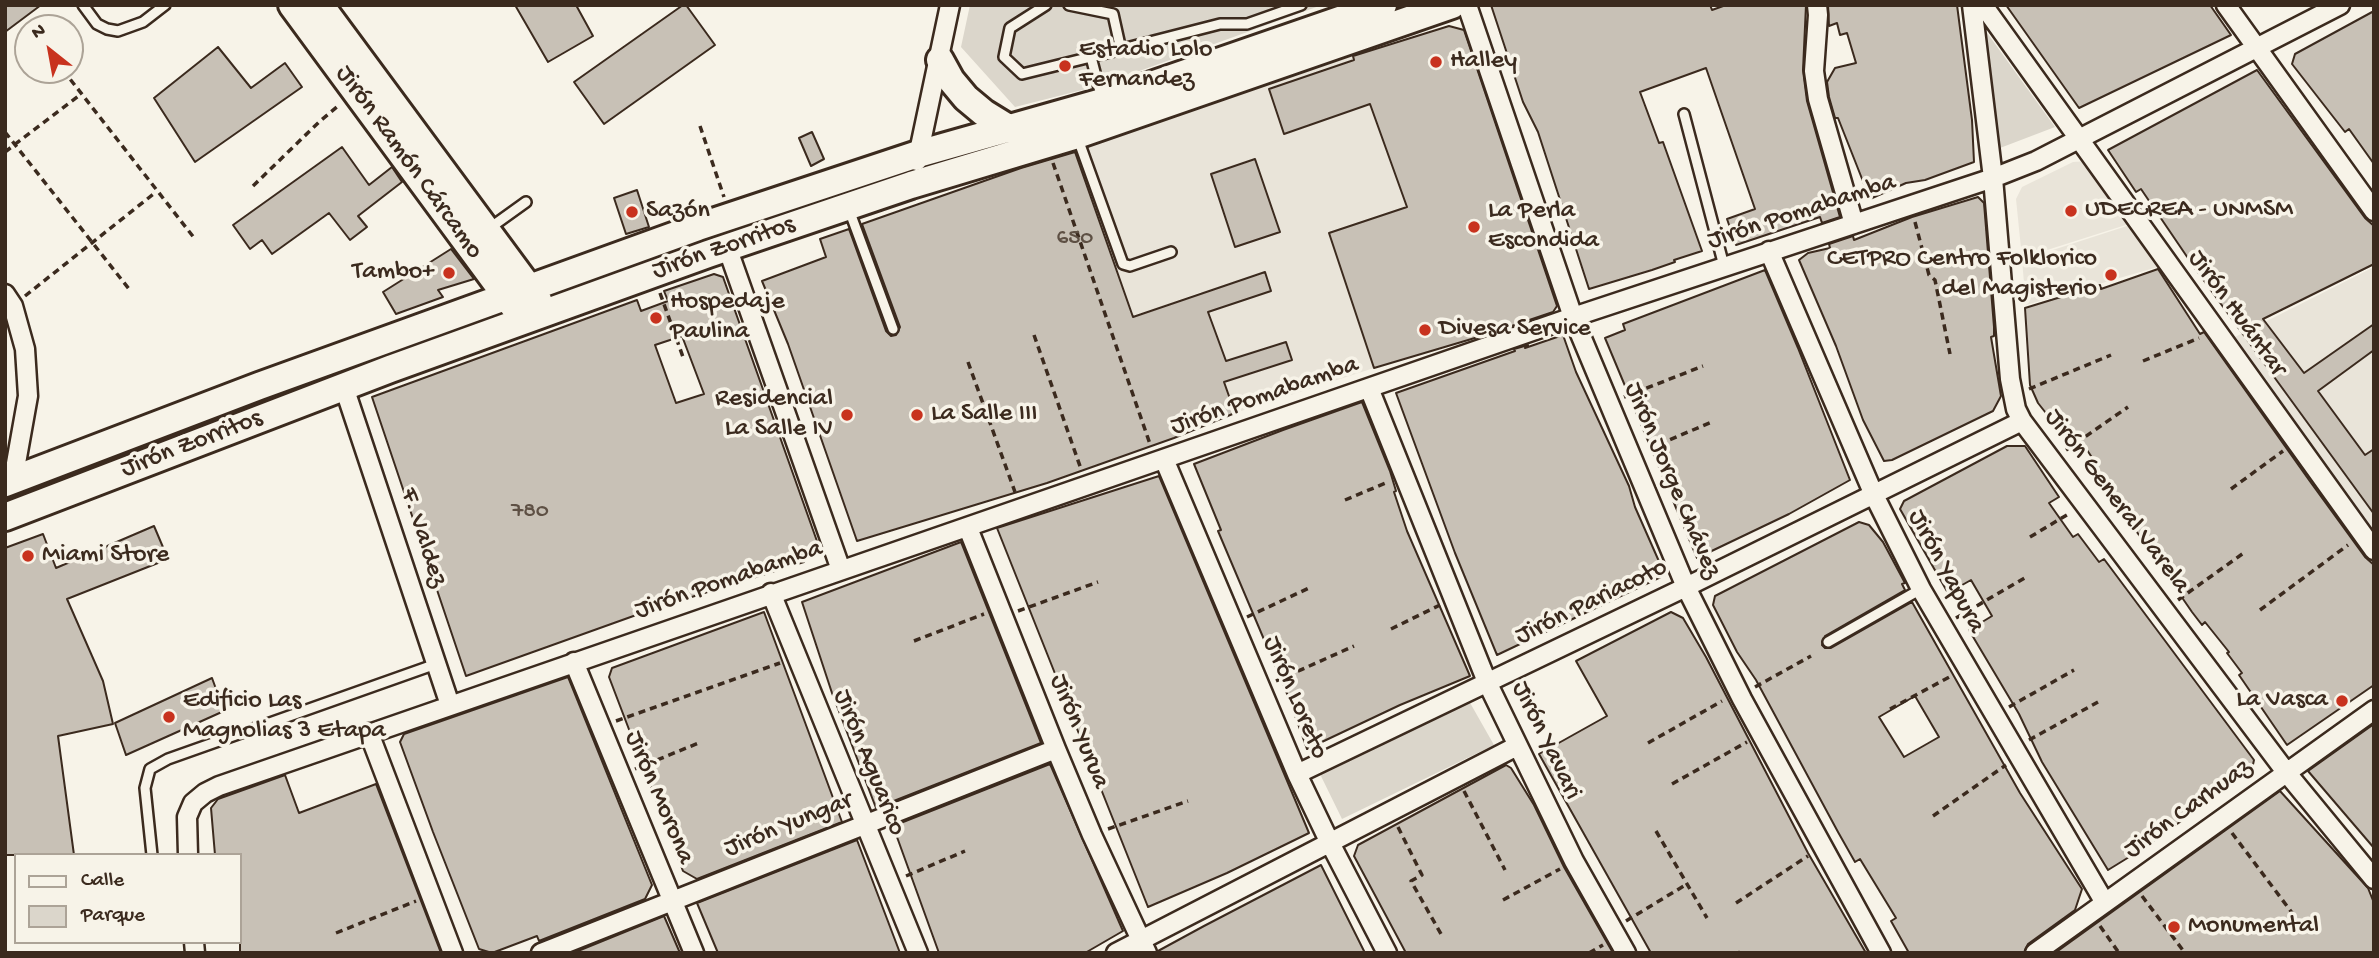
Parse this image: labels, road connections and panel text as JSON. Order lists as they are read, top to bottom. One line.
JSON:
{"streets":{"main road":["Jirón Ramón Cárcamo","Jirón Zorritos"],"street":["Jirón Pomabamba","Jirón Huántar","Jirón Jorge Chávez","Jirón General Varela","F. Valdez","Jirón Yapura","Jirón Pariacoto","Jirón Loreto","Jirón Yurua","Jirón Yavari","Jirón Aguarico","Jirón Morona","Jirón Carhuaz","Jirón Yungar"]},"crossings":[["Jirón Ramón Cárcamo","Jirón Zorritos"],["Jirón Pomabamba","Jirón Huántar"],["Jirón Pomabamba","Jirón Jorge Chávez"],["Jirón Pomabamba","Jirón General Varela"],["Jirón Pomabamba","F. Valdez"],["Jirón Pomabamba","Jirón Yapura"],["Jirón Pomabamba","Jirón Loreto"],["Jirón Pomabamba","Jirón Yurua"],["Jirón Pomabamba","Jirón Yavari"],["Jirón Pomabamba","Jirón Aguarico"],["Jirón Pomabamba","Jirón Morona"],["Jirón Zorritos","F. Valdez"],["Jirón Jorge Chávez","Jirón Pariacoto"],["Jirón General Varela","Jirón Pariacoto"],["Jirón General Varela","Jirón Carhuaz"],["Jirón Yapura","Jirón Pariacoto"],["Jirón Yapura","Jirón Carhuaz"],["Jirón Pariacoto","Jirón Loreto"],["Jirón Pariacoto","Jirón Yavari"],["Jirón Yurua","Jirón Yungar"],["Jirón Aguarico","Jirón Yungar"],["Jirón Morona","Jirón Yungar"]],"places":["Halley","Estadio Lolo Fernandez","UDECREA - UNMSM","Sazón","La Perla Escondida","Tambo+","CETPRO Centro Folklorico del Magisterio","Hospedaje Paulina","Divesa Service","Residencial La Salle IV","La Salle III","Miami Store","La Vasca","Edificio Las Magnolias 3 Etapa","Monumental"],"house_numbers":["650","780"],"legend":["Calle","Parque"],"north":"top left"}
